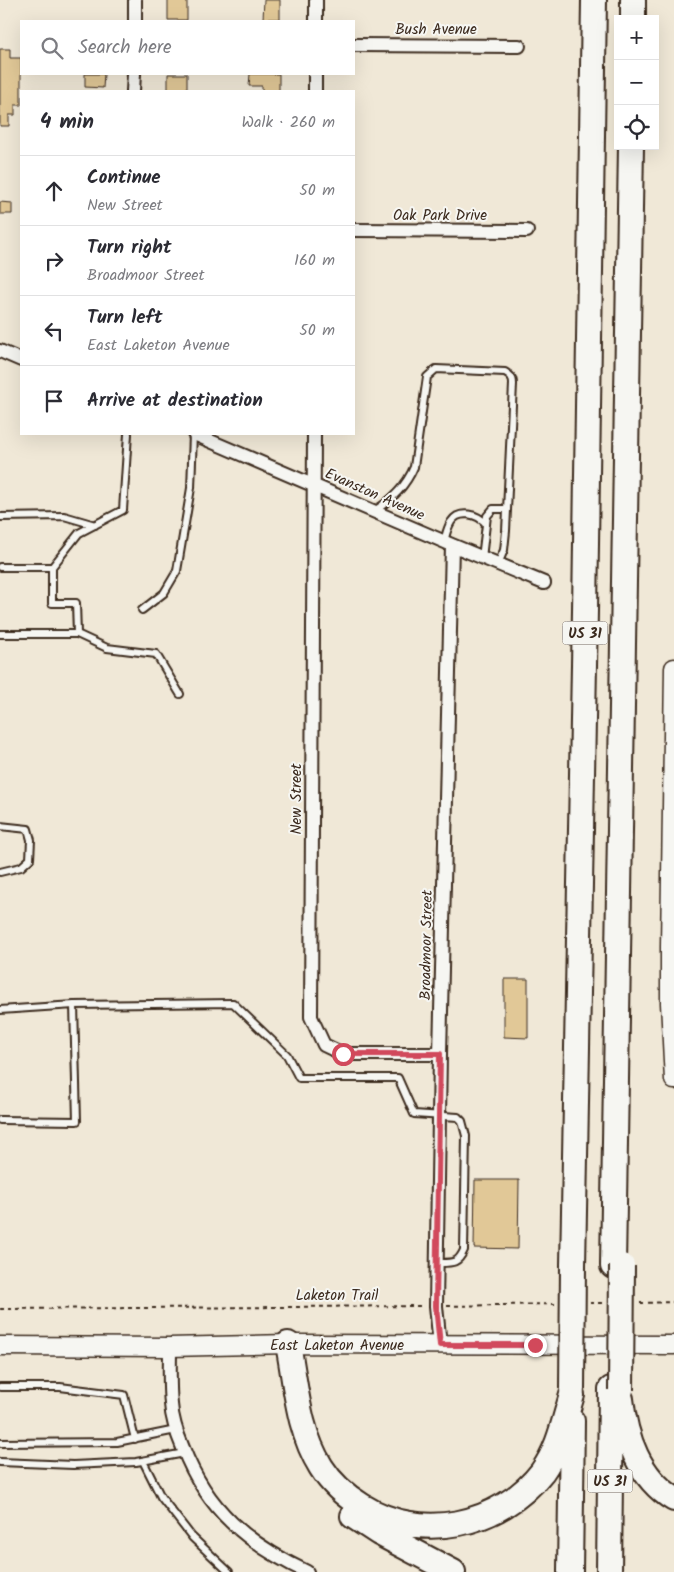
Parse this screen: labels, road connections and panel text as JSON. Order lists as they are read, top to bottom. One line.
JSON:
{"streets":{"highway":["US 31"],"main road":["East Laketon Avenue"],"street":["Bush Avenue","Oak Park Drive","Evanston Avenue","New Street","Broadmoor Street"],"path":["Laketon Trail"]},"crossings":[["Evanston Avenue","New Street"],["Evanston Avenue","Broadmoor Street"],["New Street","Broadmoor Street"],["Broadmoor Street","Laketon Trail"],["Broadmoor Street","East Laketon Avenue"]],"page":{"map_buttons":["+","−"],"search":"Search here","heading":["4 min","Walk · 260 m"],"list":[["Continue","New Street","50 m"],["Turn right","Broadmoor Street","160 m"],["Turn left","East Laketon Avenue","50 m"],"Arrive at destination"]}}
